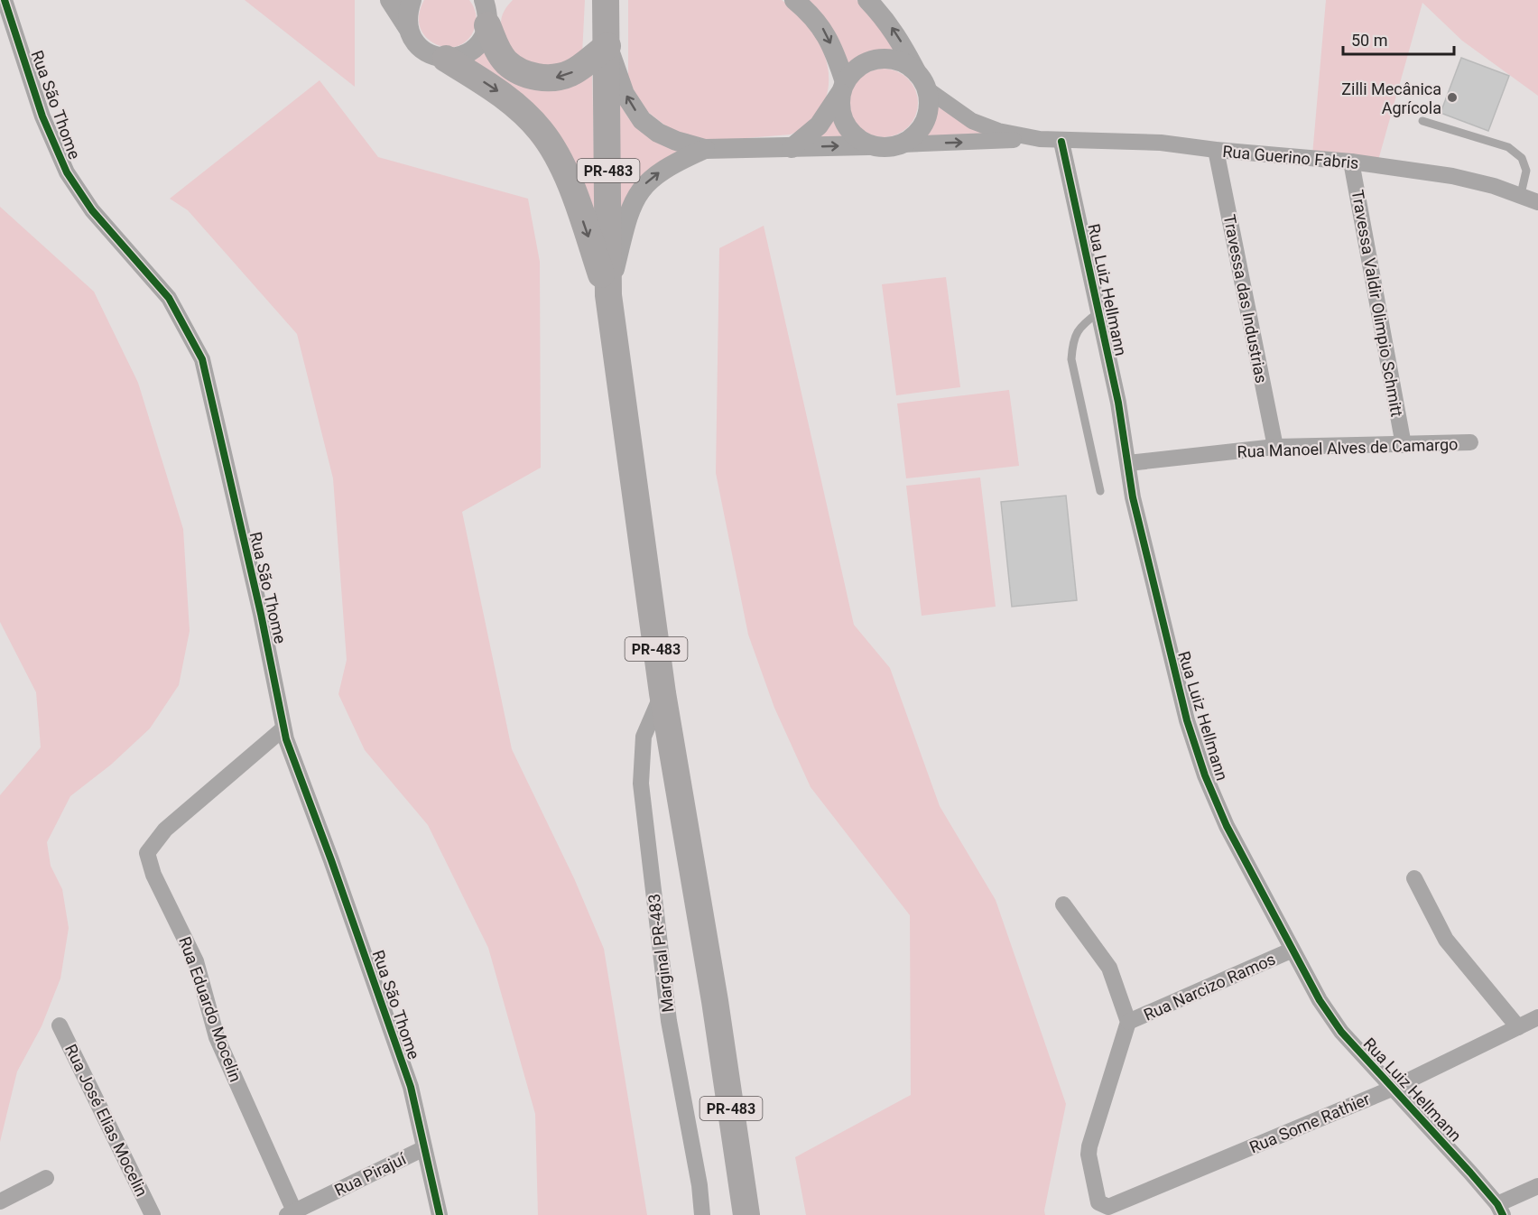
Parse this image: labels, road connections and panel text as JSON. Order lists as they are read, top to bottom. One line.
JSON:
{"streets":{"highway":["PR-483"],"street":["Rua São Thome","Rua Guerino Fabris","Rua Luiz Hellmann","Travessa das Industrias","Travessa Valdir Olimpio Schmitt","Rua Manoel Alves de Camargo","Marginal PR-483","Rua Narcizo Ramos","Rua Eduardo Mocelin","Rua José Elias Mocelin","Rua Some Rathier","Rua Pirajuí"]},"crossings":[["Rua São Thome","Rua Eduardo Mocelin"],["Rua São Thome","Rua Pirajuí"],["Rua Guerino Fabris","Rua Luiz Hellmann"],["Rua Guerino Fabris","Travessa das Industrias"],["Rua Guerino Fabris","Travessa Valdir Olimpio Schmitt"],["PR-483","Marginal PR-483"],["Rua Luiz Hellmann","Rua Manoel Alves de Camargo"],["Rua Luiz Hellmann","Rua Narcizo Ramos"],["Rua Luiz Hellmann","Rua Some Rathier"],["Travessa das Industrias","Rua Manoel Alves de Camargo"],["Travessa Valdir Olimpio Schmitt","Rua Manoel Alves de Camargo"],["Rua Narcizo Ramos","Rua Some Rathier"],["Rua Eduardo Mocelin","Rua Pirajuí"]],"places":["Zilli Mecânica Agrícola"],"scale_bar":"50 m"}
